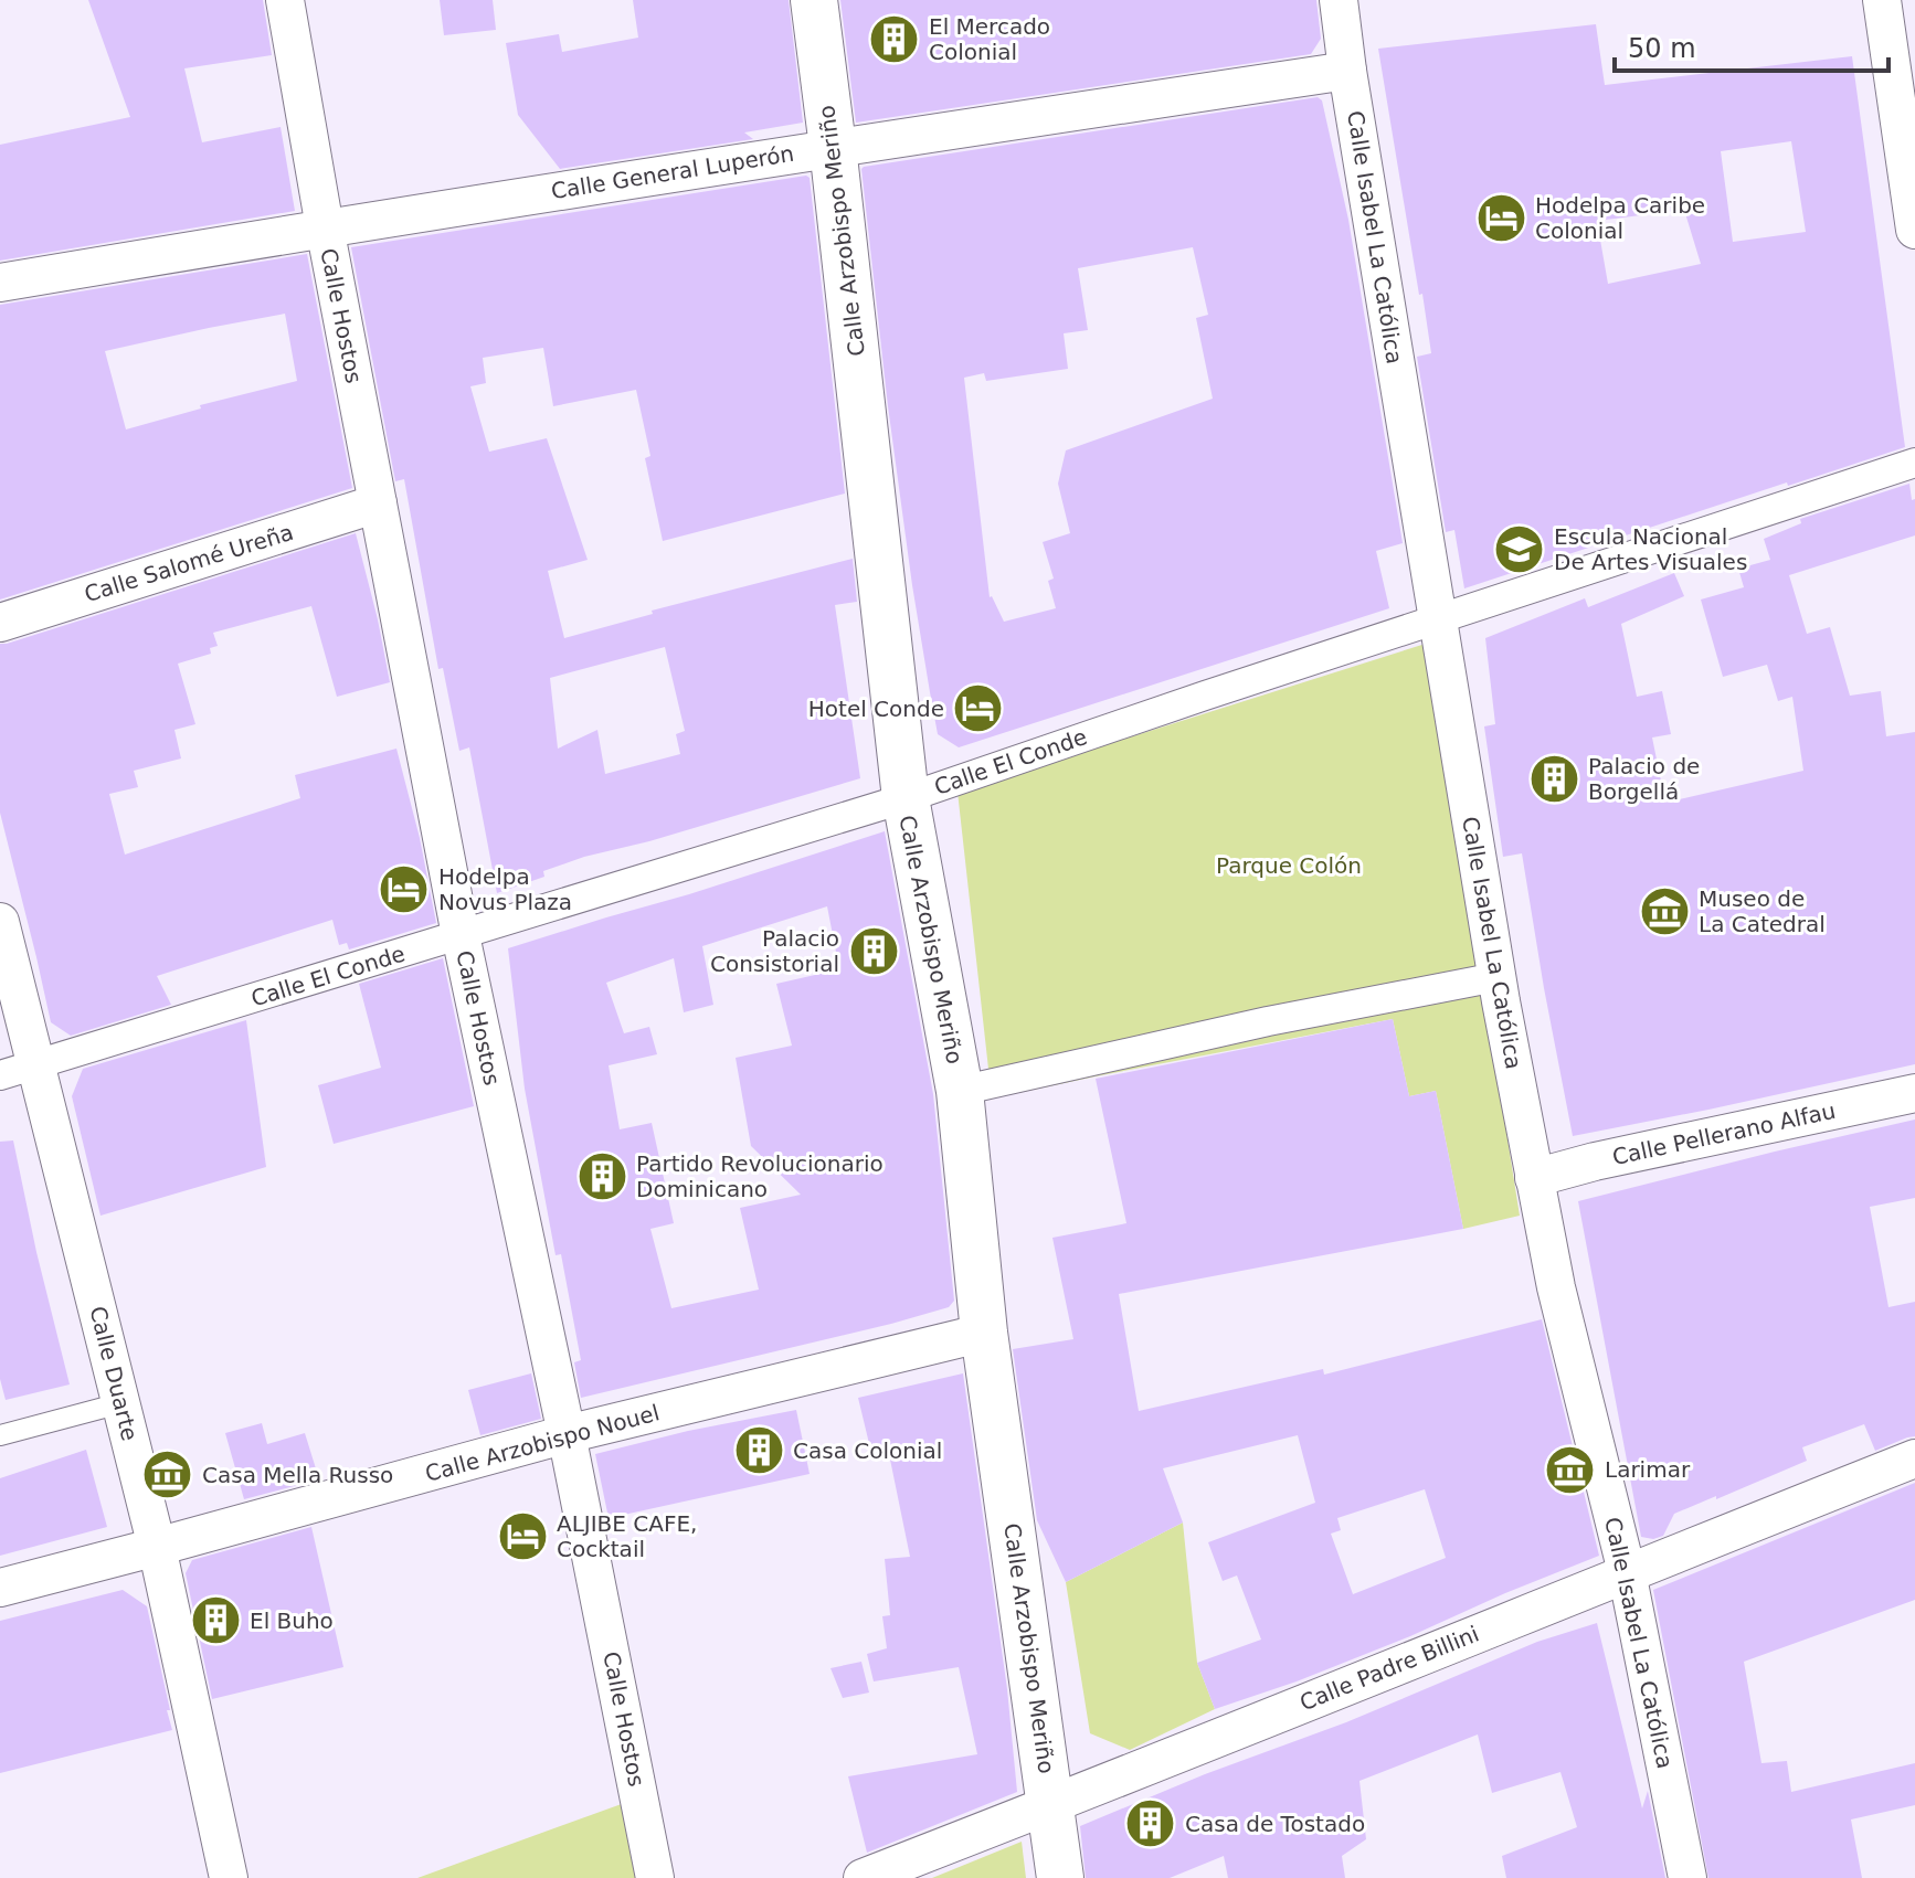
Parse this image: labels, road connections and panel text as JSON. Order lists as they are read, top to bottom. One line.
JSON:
{"streets":{"street":["Calle General Luperón","Calle Arzobispo Meriño","Calle Isabel La Católica","Calle Hostos","Calle Salomé Ureña","Calle El Conde","Calle Pellerano Alfau","Calle Duarte","Calle Arzobispo Nouel","Calle Padre Billini"]},"crossings":[["Calle General Luperón","Calle Arzobispo Meriño"],["Calle General Luperón","Calle Isabel La Católica"],["Calle General Luperón","Calle Hostos"],["Calle Arzobispo Meriño","Calle El Conde"],["Calle Arzobispo Meriño","Calle Arzobispo Nouel"],["Calle Arzobispo Meriño","Calle Padre Billini"],["Calle Isabel La Católica","Calle El Conde"],["Calle Isabel La Católica","Calle Pellerano Alfau"],["Calle Isabel La Católica","Calle Padre Billini"],["Calle Hostos","Calle Salomé Ureña"],["Calle Hostos","Calle El Conde"],["Calle Hostos","Calle Arzobispo Nouel"],["Calle El Conde","Calle Duarte"],["Calle Duarte","Calle Arzobispo Nouel"]],"parks":["Parque Colón"],"places":{"building":["El Mercado Colonial","Palacio de Borgellá","Palacio Consistorial","Partido Revolucionario Dominicano","Casa Colonial","El Buho","Casa de Tostado"],"hotel":["Hodelpa Caribe Colonial","Hotel Conde","Hodelpa Novus Plaza","ALJIBE CAFE, Cocktail"],"school or university":["Escula Nacional De Artes Visuales"],"museum":["Museo de La Catedral","Larimar","Casa Mella Russo"]},"scale_bar":"50 m"}
